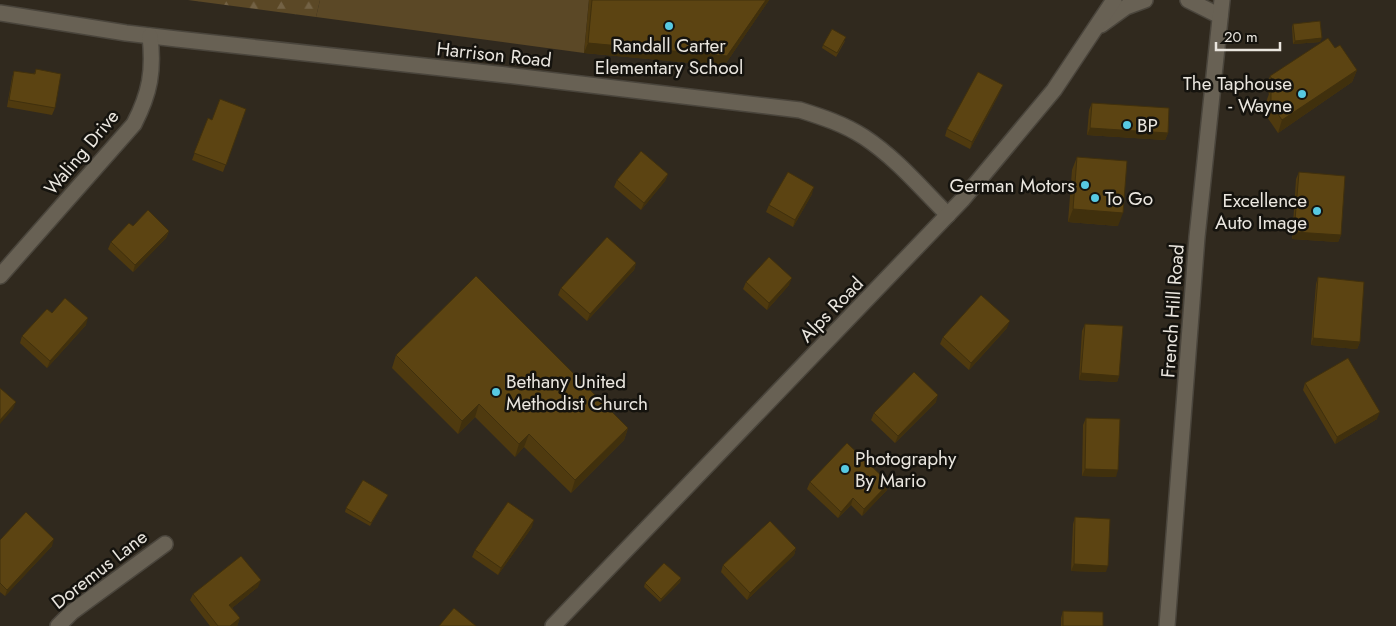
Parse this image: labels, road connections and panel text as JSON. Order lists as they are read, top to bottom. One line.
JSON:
{"streets":{"main road":["Harrison Road","Waling Drive","Alps Road","French Hill Road","Doremus Lane"]},"crossings":[["Harrison Road","Waling Drive"],["Harrison Road","Alps Road"]],"places":["Randall Carter Elementary School","The Taphouse - Wayne","BP","German Motors","To Go","Excellence Auto Image","Bethany United Methodist Church","Photography By Mario"],"scale_bar":"20 m"}
